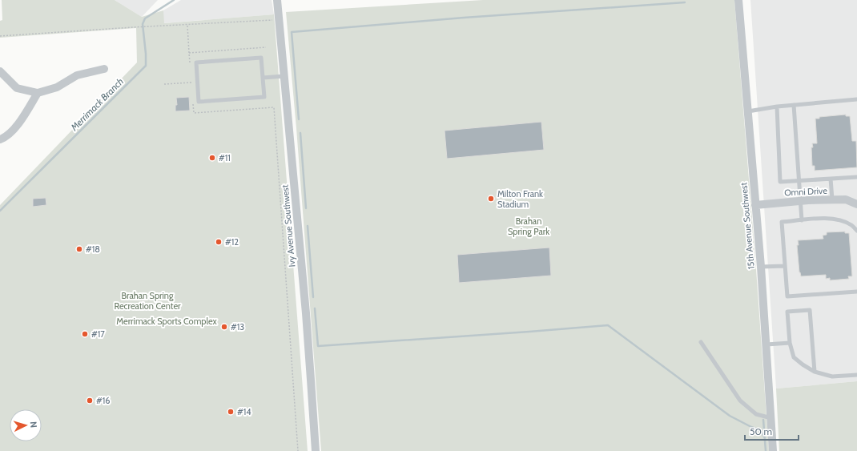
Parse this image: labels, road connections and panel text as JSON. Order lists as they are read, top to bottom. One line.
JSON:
{"streets":{"street":["Omni Drive","Ivy Avenue Southwest","15th Avenue Southwest"]},"crossings":[["Omni Drive","15th Avenue Southwest"]],"water":["Merrimack Branch"],"parks":["Brahan Spring Park","Brahan Spring Recreation Center","Merrimack Sports Complex"],"places":["#11","Milton Frank Stadium","#12","#18","#13","#17","#16","#14"],"scale_bar":"50 m","north":"right"}
